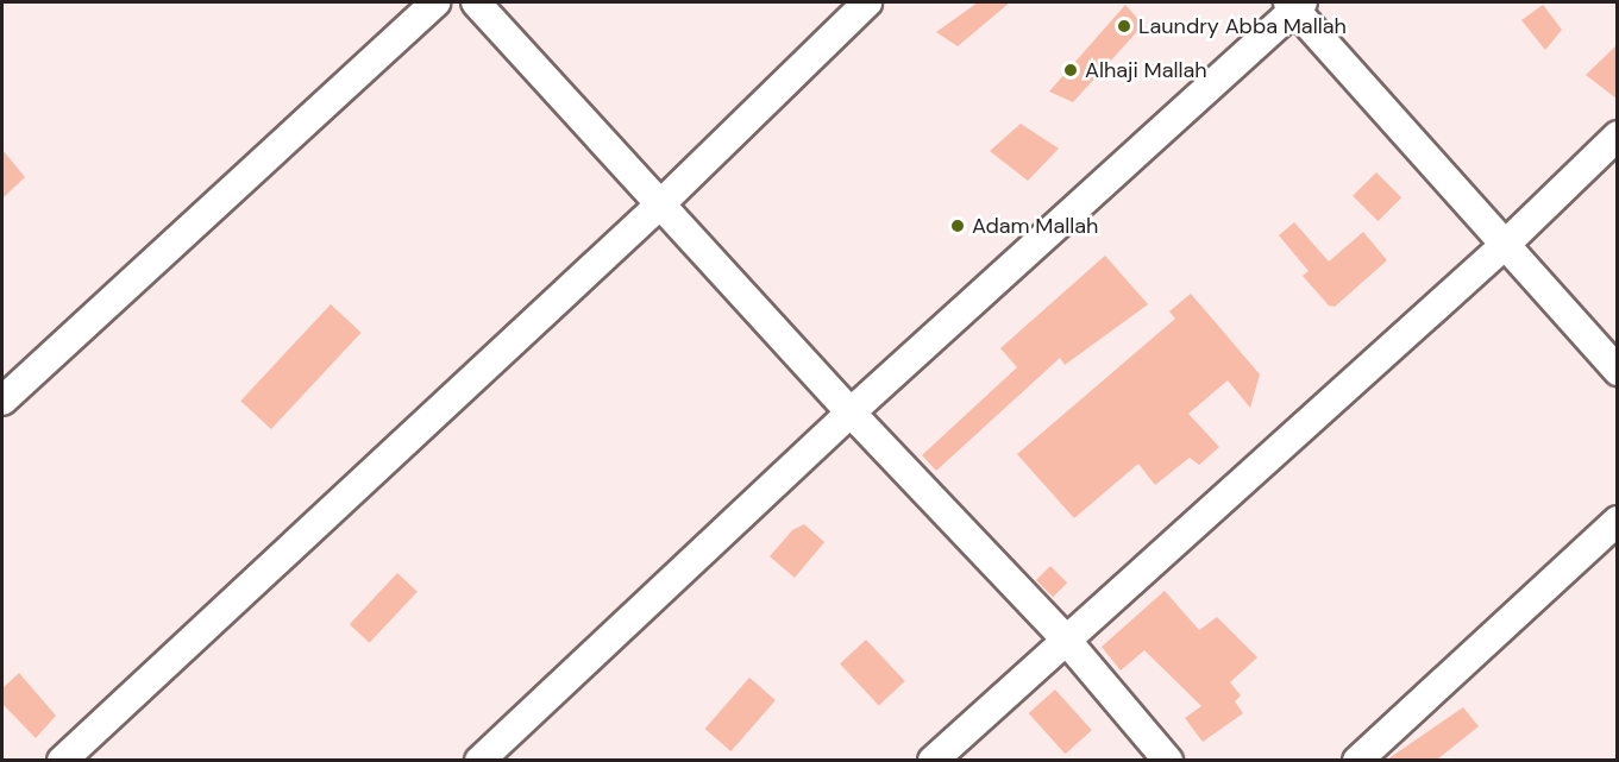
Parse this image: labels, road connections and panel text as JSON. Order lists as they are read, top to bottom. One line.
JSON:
{"places":["Laundry Abba Mallah","Alhaji Mallah","Adam Mallah"]}
